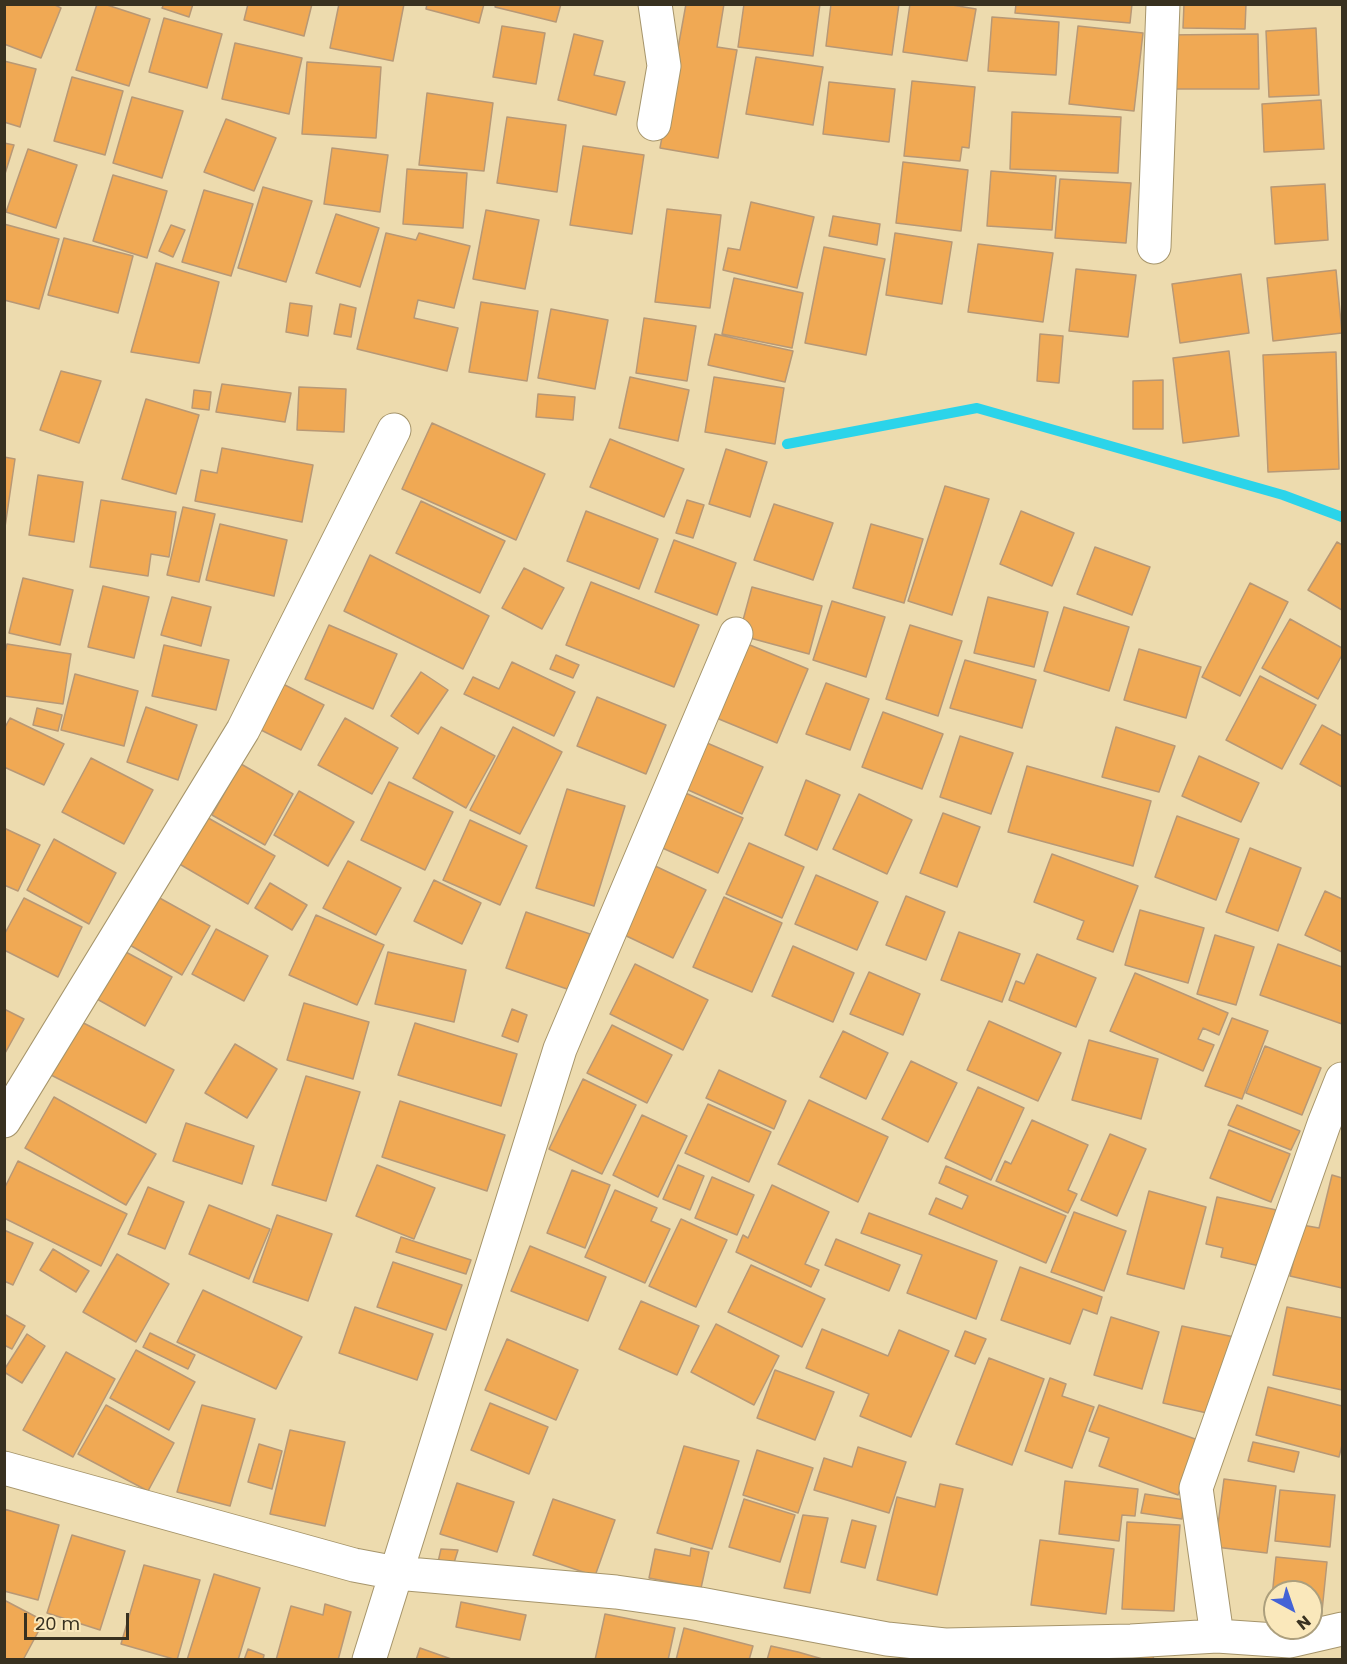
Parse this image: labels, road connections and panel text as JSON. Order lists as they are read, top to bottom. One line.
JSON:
{"scale_bar":"20 m","north":"bottom right"}
